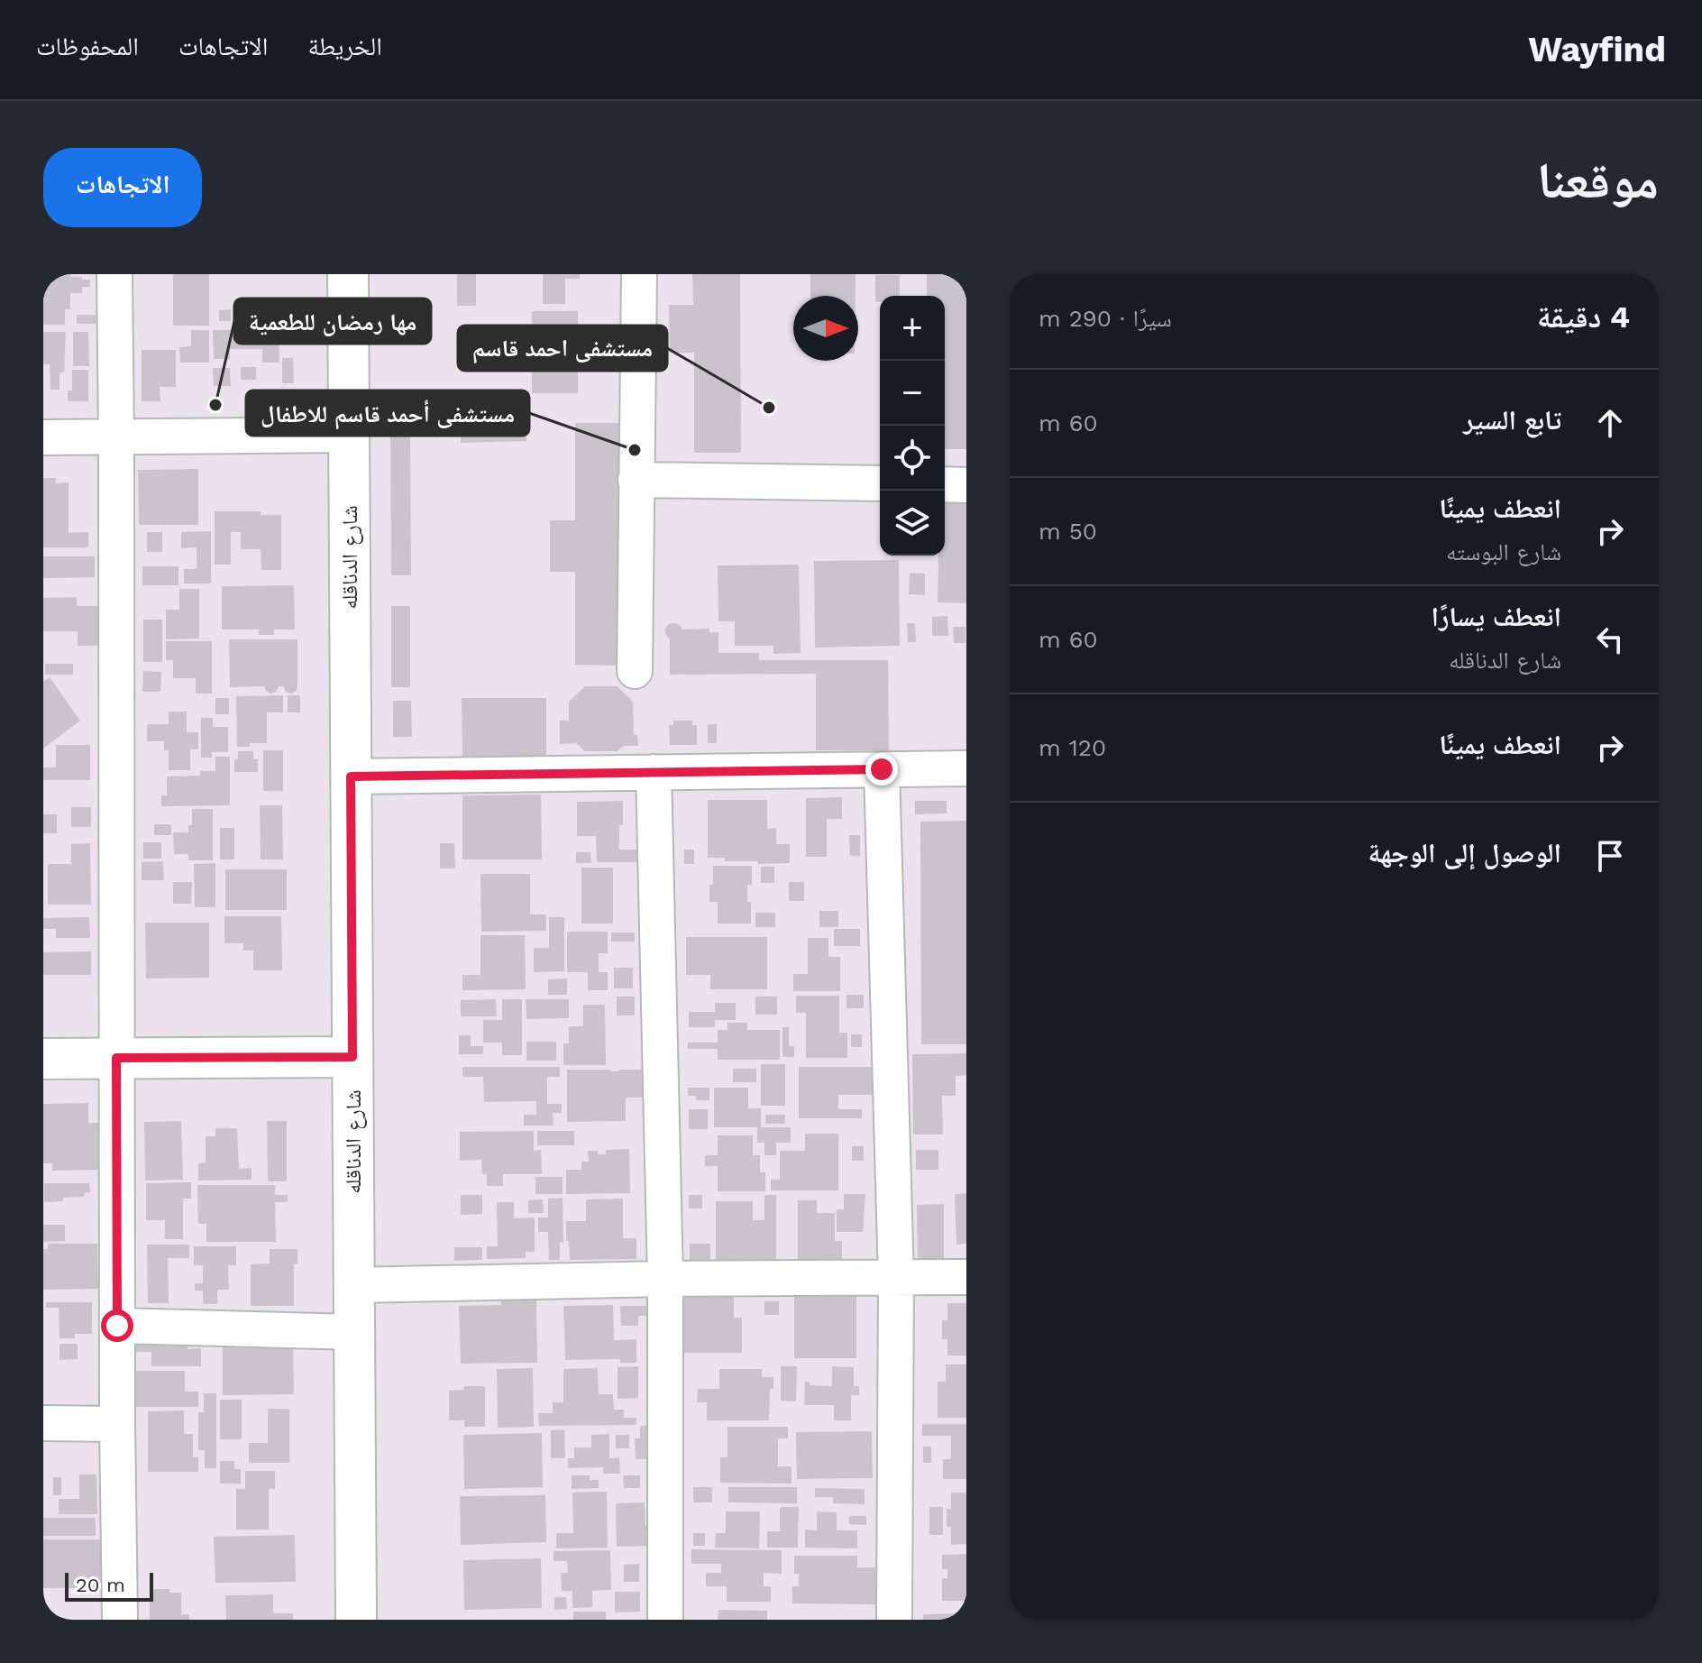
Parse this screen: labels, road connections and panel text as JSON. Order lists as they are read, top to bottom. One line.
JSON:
{"streets":{"street":["شارع الدناقله"]},"places":["مها رمضان للطعمية","مستشفى احمد قاسم","مستشفى أحمد قاسم للاطفال"],"scale_bar":"20 m","north":"right","page":{"header":"Wayfind","nav":["الخريطة","الاتجاهات","المحفوظات"],"title":"موقعنا","buttons":"الاتجاهات","heading":["4 دقيقة","سيرًا · 290 m"],"map_buttons":["+","−"],"list":[["تابع السير","60 m"],["انعطف يمينًا","شارع البوسته","50 m"],["انعطف يسارًا","شارع الدناقله","60 m"],["انعطف يمينًا","120 m"],"الوصول إلى الوجهة"],"scale":"20 m"}}
